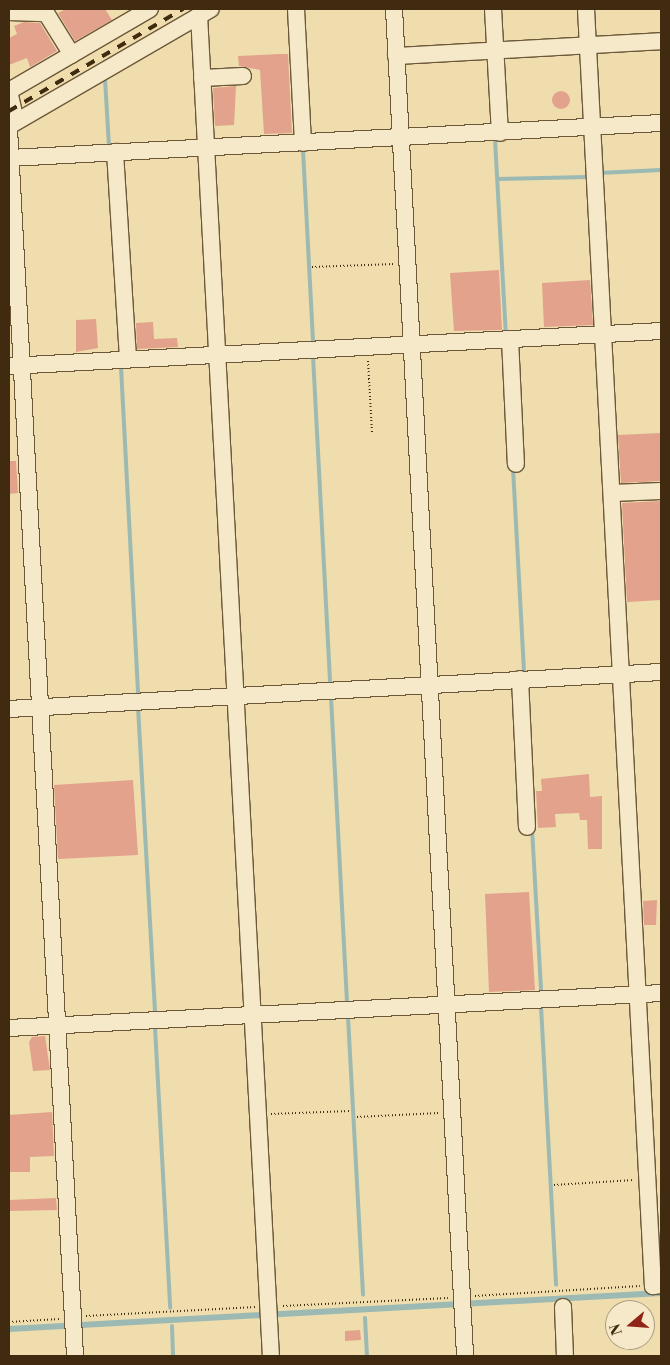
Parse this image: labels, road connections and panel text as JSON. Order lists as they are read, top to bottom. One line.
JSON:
{"north":"left"}
